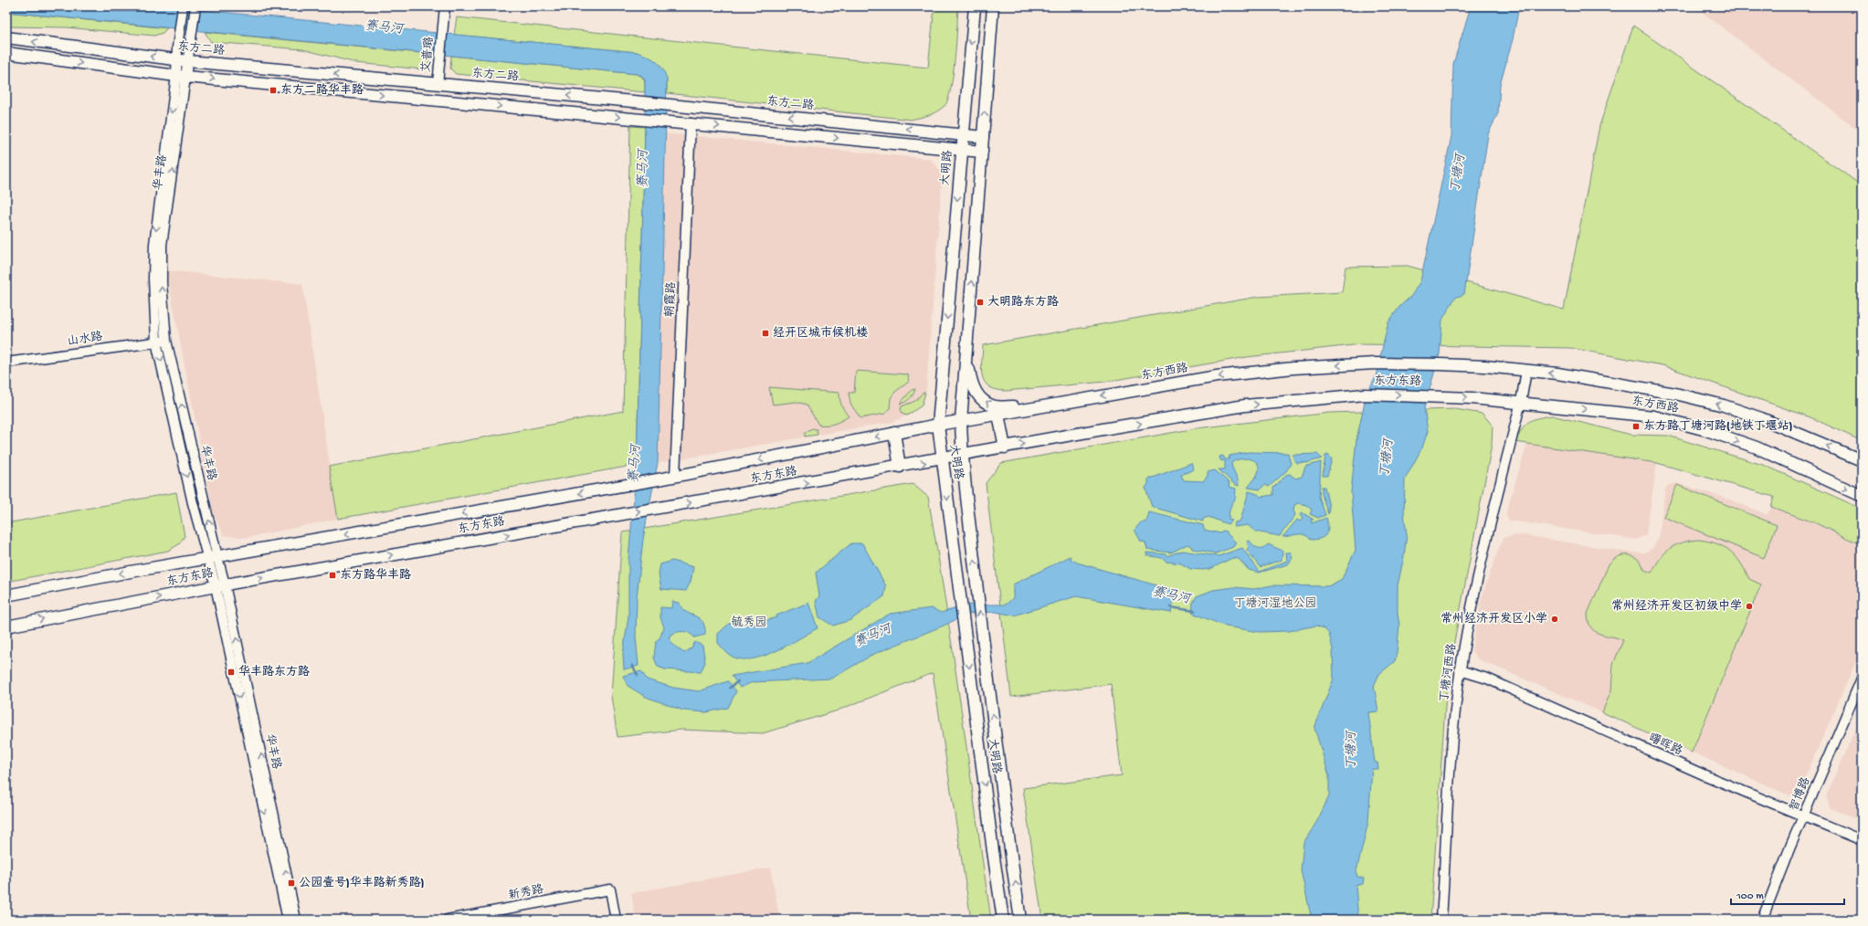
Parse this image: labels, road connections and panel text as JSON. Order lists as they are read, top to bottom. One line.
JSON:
{"streets":{"main road":["东方二路","大明路","东方西路","东方东路"],"street":["艾普璐","华丰路","朝霞路","山水路","丁塘河西路","曙晖路","智博路","新秀路"]},"crossings":[["东方二路","艾普璐"],["东方二路","大明路"],["东方二路","华丰路"],["大明路","东方西路"],["大明路","东方东路"],["华丰路","山水路"],["华丰路","东方东路"],["朝霞路","东方东路"],["东方西路","东方东路"],["东方西路","丁塘河西路"],["丁塘河西路","曙晖路"],["曙晖路","智博路"]],"water":["赛马河","丁塘河"],"parks":["丁塘河湿地公园","毓秀园"],"places":{"transit":["东方二路华丰路","大明路东方路","经开区城市候机楼","东方路丁塘河路(地铁丁堰站)","东方路华丰路","华丰路东方路","公园壹号)华丰路新秀路)"],"other":["常州经济开发区初级中学","常州经济开发区小学"]},"scale_bar":"100 m"}
